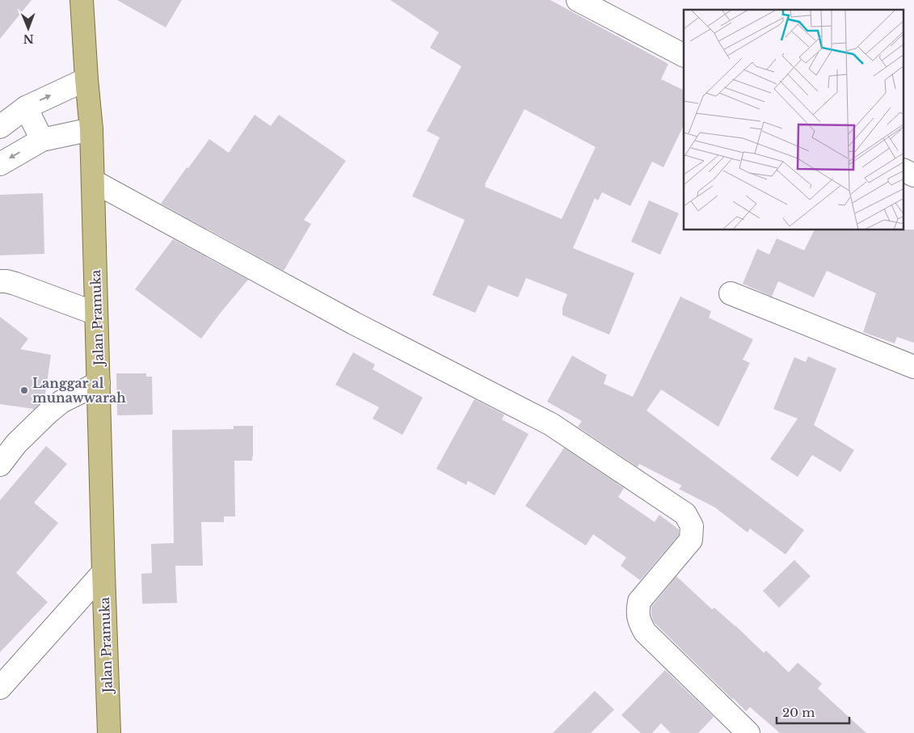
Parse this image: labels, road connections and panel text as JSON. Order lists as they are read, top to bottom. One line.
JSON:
{"streets":{"main road":["Jalan Pramuka"]},"places":["Langgar al munawwarah"],"scale_bar":"20 m","north":"bottom"}
